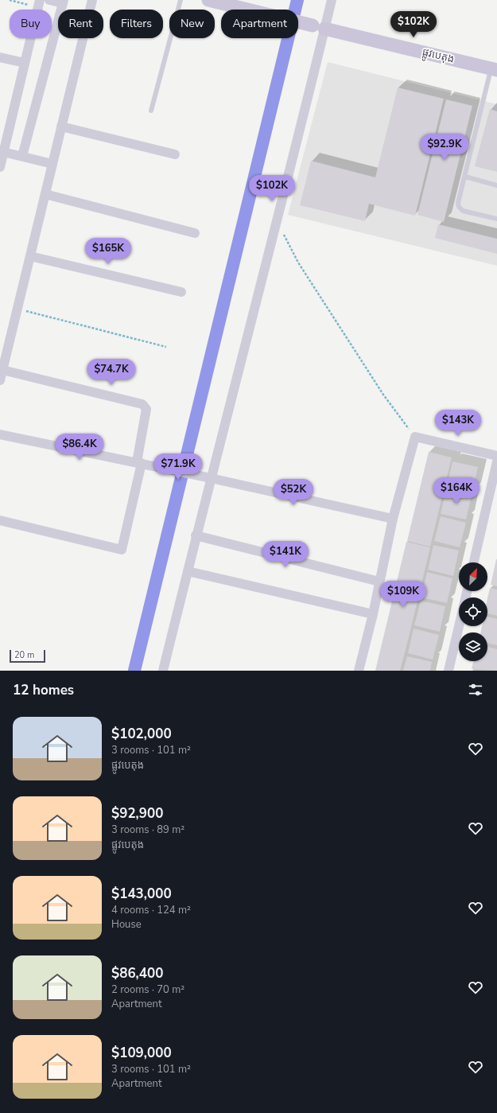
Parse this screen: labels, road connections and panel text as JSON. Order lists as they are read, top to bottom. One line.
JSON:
{"streets":{"main road":["ផ្លូវបេតុង"]},"scale_bar":"20 m","north":"top right","page":{"chip":["Buy","Rent","Filters","New","Apartment"],"price":["$102K","$92.9K","$102K","$165K","$74.7K","$143K","$86.4K","$71.9K","$164K","$52K","$141K","$109K"],"scale":"20 m","heading":"12 homes","list":[{"name":"$102,000","note":"3 rooms · 101 m² · ផ្លូវបេតុង"},{"name":"$92,900","note":"3 rooms · 89 m² · ផ្លូវបេតុង"},{"name":"$143,000","note":"4 rooms · 124 m² · House"},{"name":"$86,400","note":"2 rooms · 70 m² · Apartment"},{"name":"$109,000","note":"3 rooms · 101 m² · Apartment"}]}}
